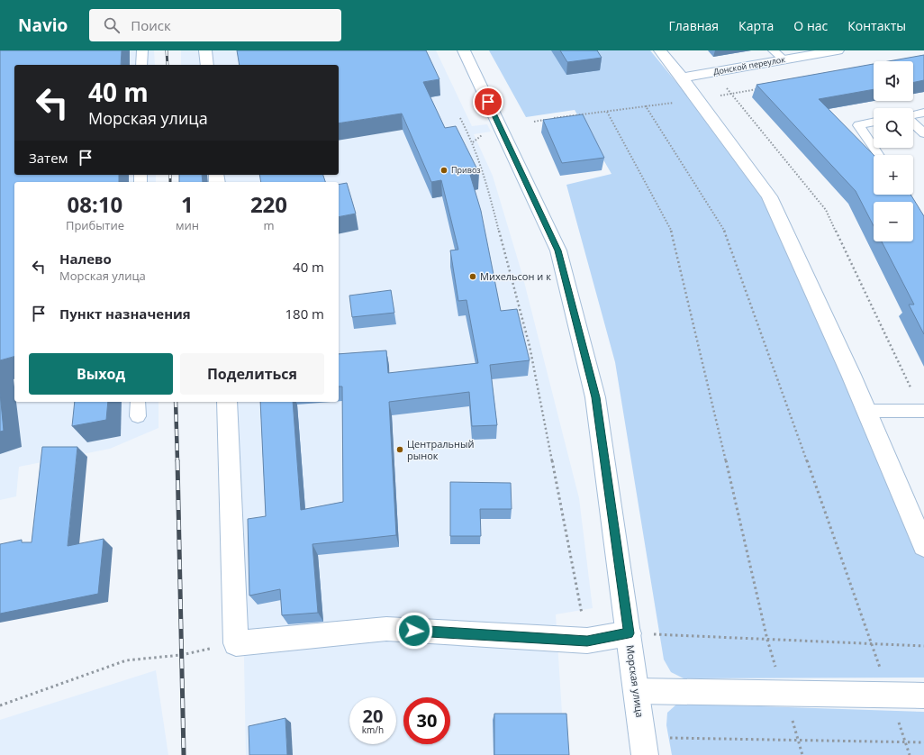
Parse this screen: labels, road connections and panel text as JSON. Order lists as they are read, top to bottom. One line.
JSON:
{"streets":{"street":["Донской переулок","Морская улица"]},"places":["Привоз","Михельсон и к","Центральный рынок"],"page":{"header":"Navio","search":"Поиск","nav":["Главная","Карта","О нас","Контакты"],"map_buttons":["+","−"],"turn":["40 m","Морская улица"],"then":"Затем","eta":["08:10","Прибытие","1","мин","220","m"],"list":[{"name":"Налево","note":"Морская улица","value":"40 m"},{"name":"Пункт назначения","value":"180 m"}],"buttons":["Выход","Поделиться"],"speed":"20 km/h","limit":"30"}}
